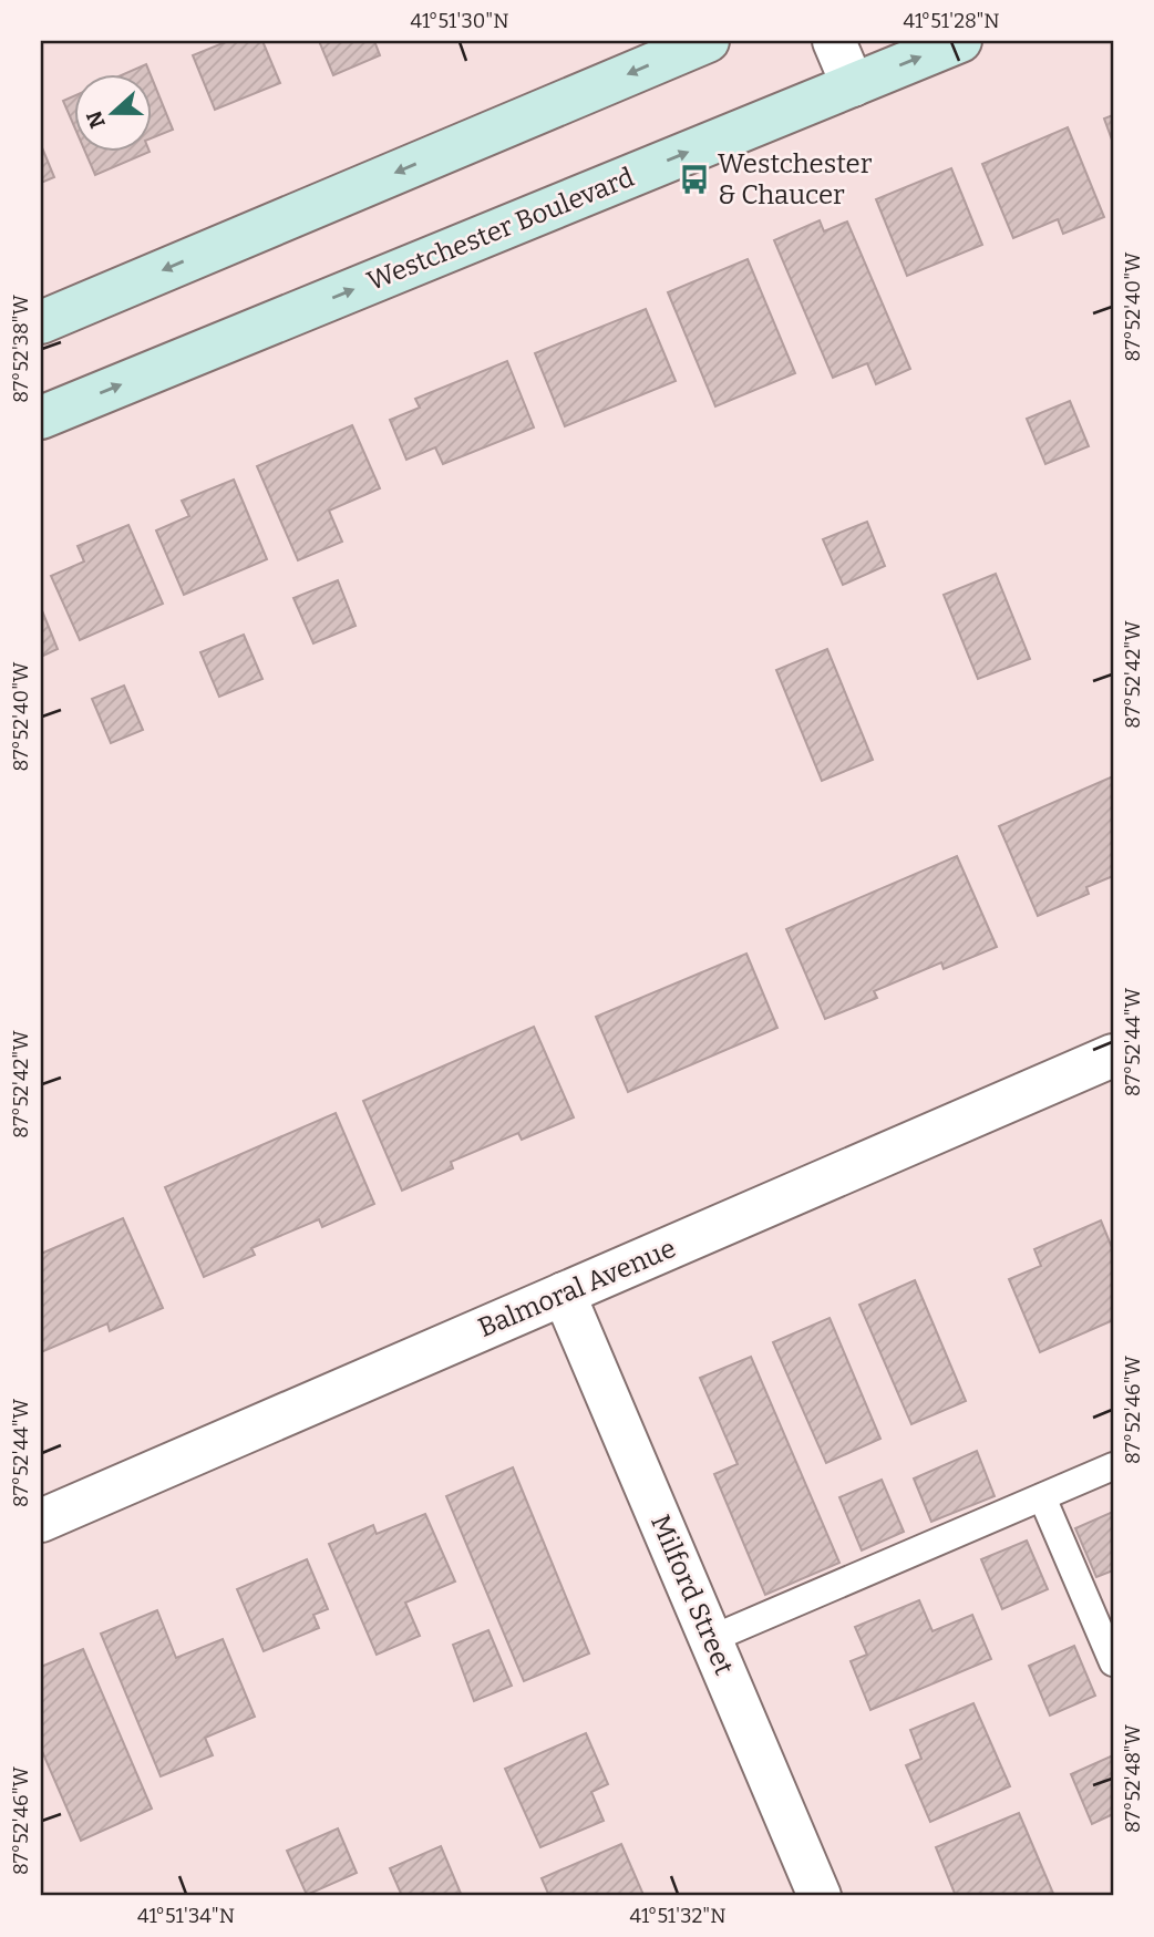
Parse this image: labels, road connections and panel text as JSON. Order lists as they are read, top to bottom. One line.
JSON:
{"streets":{"street":["Westchester Boulevard","Balmoral Avenue","Milford Street"]},"crossings":[["Balmoral Avenue","Milford Street"]],"places":{"bus stop":["Westchester & Chaucer"]},"north":"left","coordinates":["41°51'30\"N","41°51'28\"N","87°52'40\"W","87°52'38\"W","87°52'42\"W","87°52'44\"W","87°52'46\"W","87°52'48\"W","41°51'34\"N","41°51'32\"N"]}
